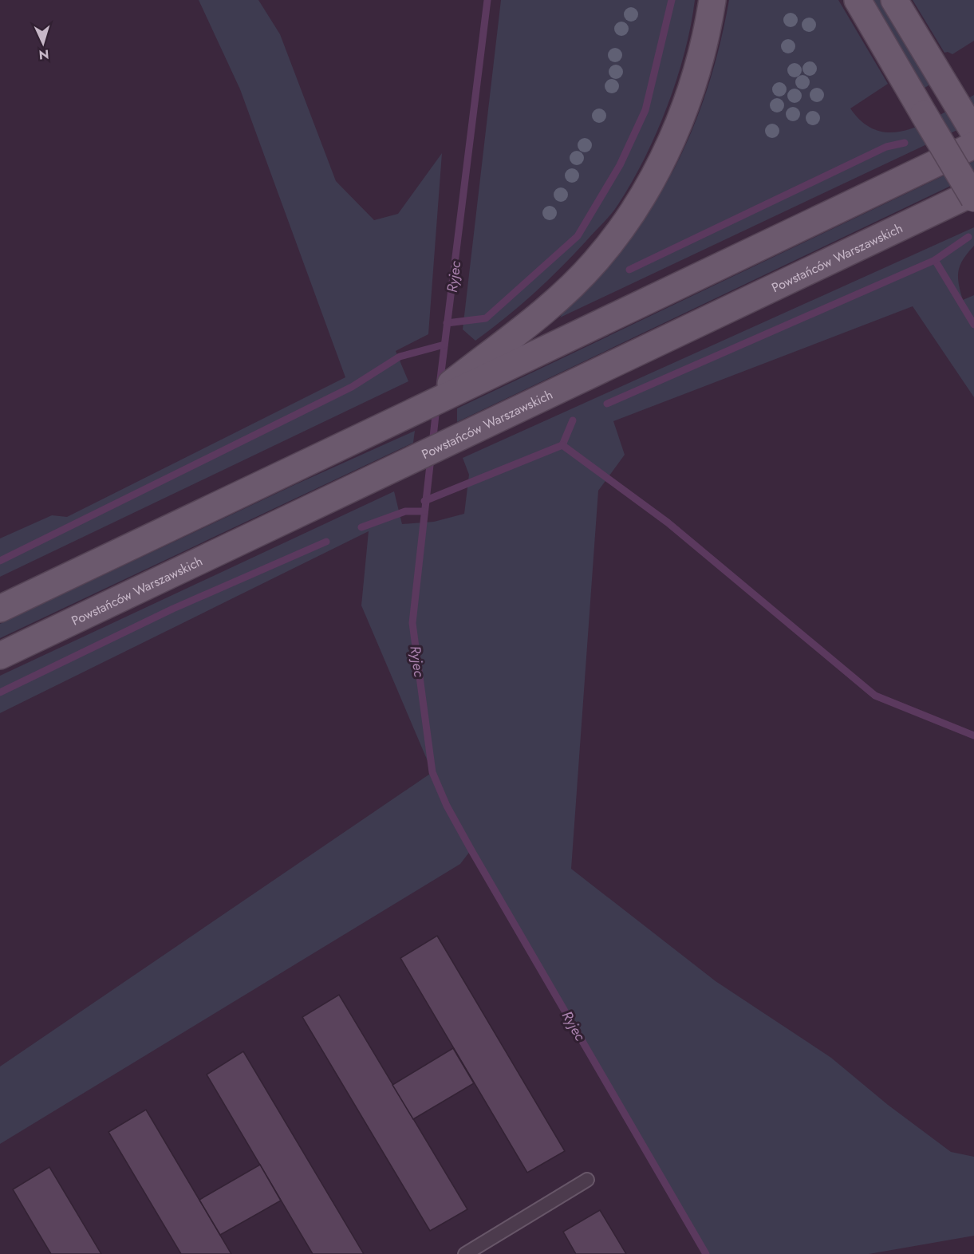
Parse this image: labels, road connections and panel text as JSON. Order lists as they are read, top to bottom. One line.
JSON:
{"streets":{"main road":["Powstańców Warszawskich"]},"water":["Ryjec"],"north":"bottom"}
